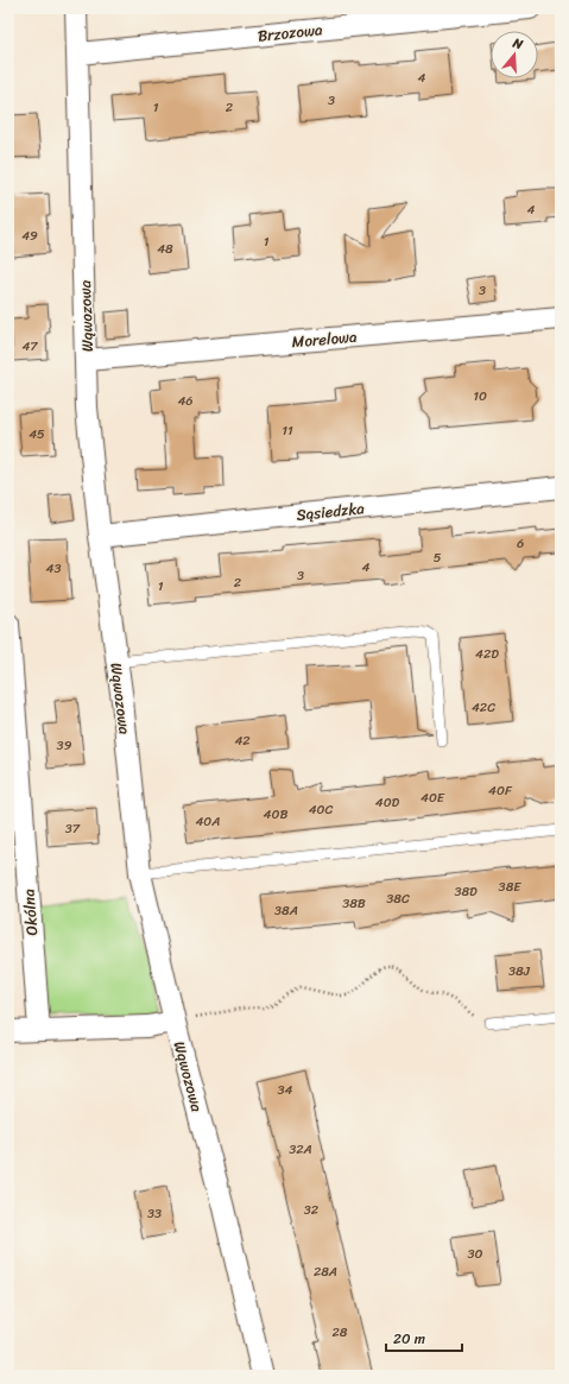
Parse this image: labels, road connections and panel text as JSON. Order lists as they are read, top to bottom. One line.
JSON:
{"streets":{"street":["Brzozowa","Wąwozowa","Morelowa","Sąsiedzka","Okólna"]},"crossings":[["Brzozowa","Wąwozowa"],["Wąwozowa","Morelowa"],["Wąwozowa","Sąsiedzka"]],"house_numbers":["4","3","1","2","4","49","1","48","3","47","10","46","11","45","6","5","4","43","3","2","1","42D","42C","42","39","40F","40E","40D","40C","40B","40A","37","38E","38D","38C","38B","38A","38J","34","32A","32","33","30","28A","28"],"scale_bar":"20 m","north":"top"}
